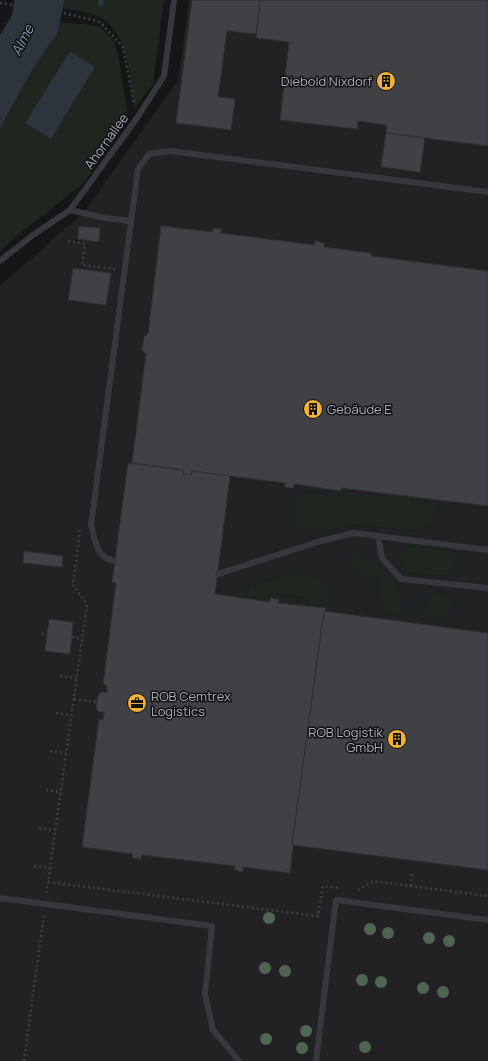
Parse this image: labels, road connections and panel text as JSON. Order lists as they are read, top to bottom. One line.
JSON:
{"streets":{"lane":["Ahornallee"]},"water":["Alme"],"places":{"building":["Diebold Nixdorf","Gebäude E","ROB Logistik GmbH"],"office":["ROB Cemtrex Logistics"]}}
